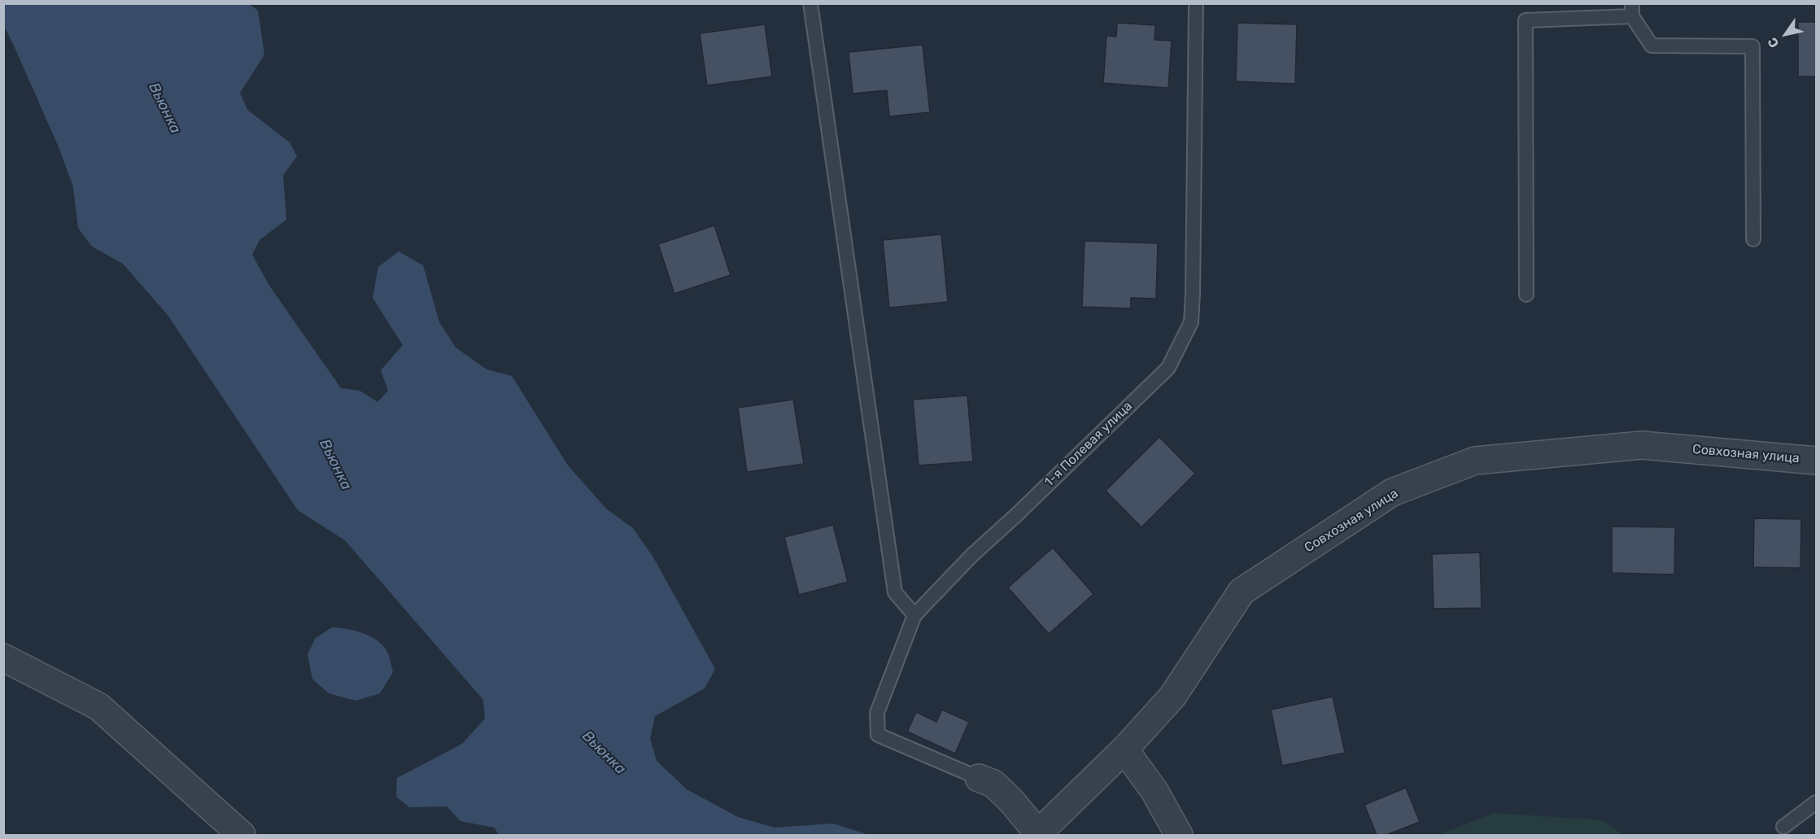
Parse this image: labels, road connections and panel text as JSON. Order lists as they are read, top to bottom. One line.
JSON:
{"streets":{"street":["Совхозная улица"],"lane":["1-я Полевая улица"]},"water":["Вьюнка"],"north":"bottom left"}
